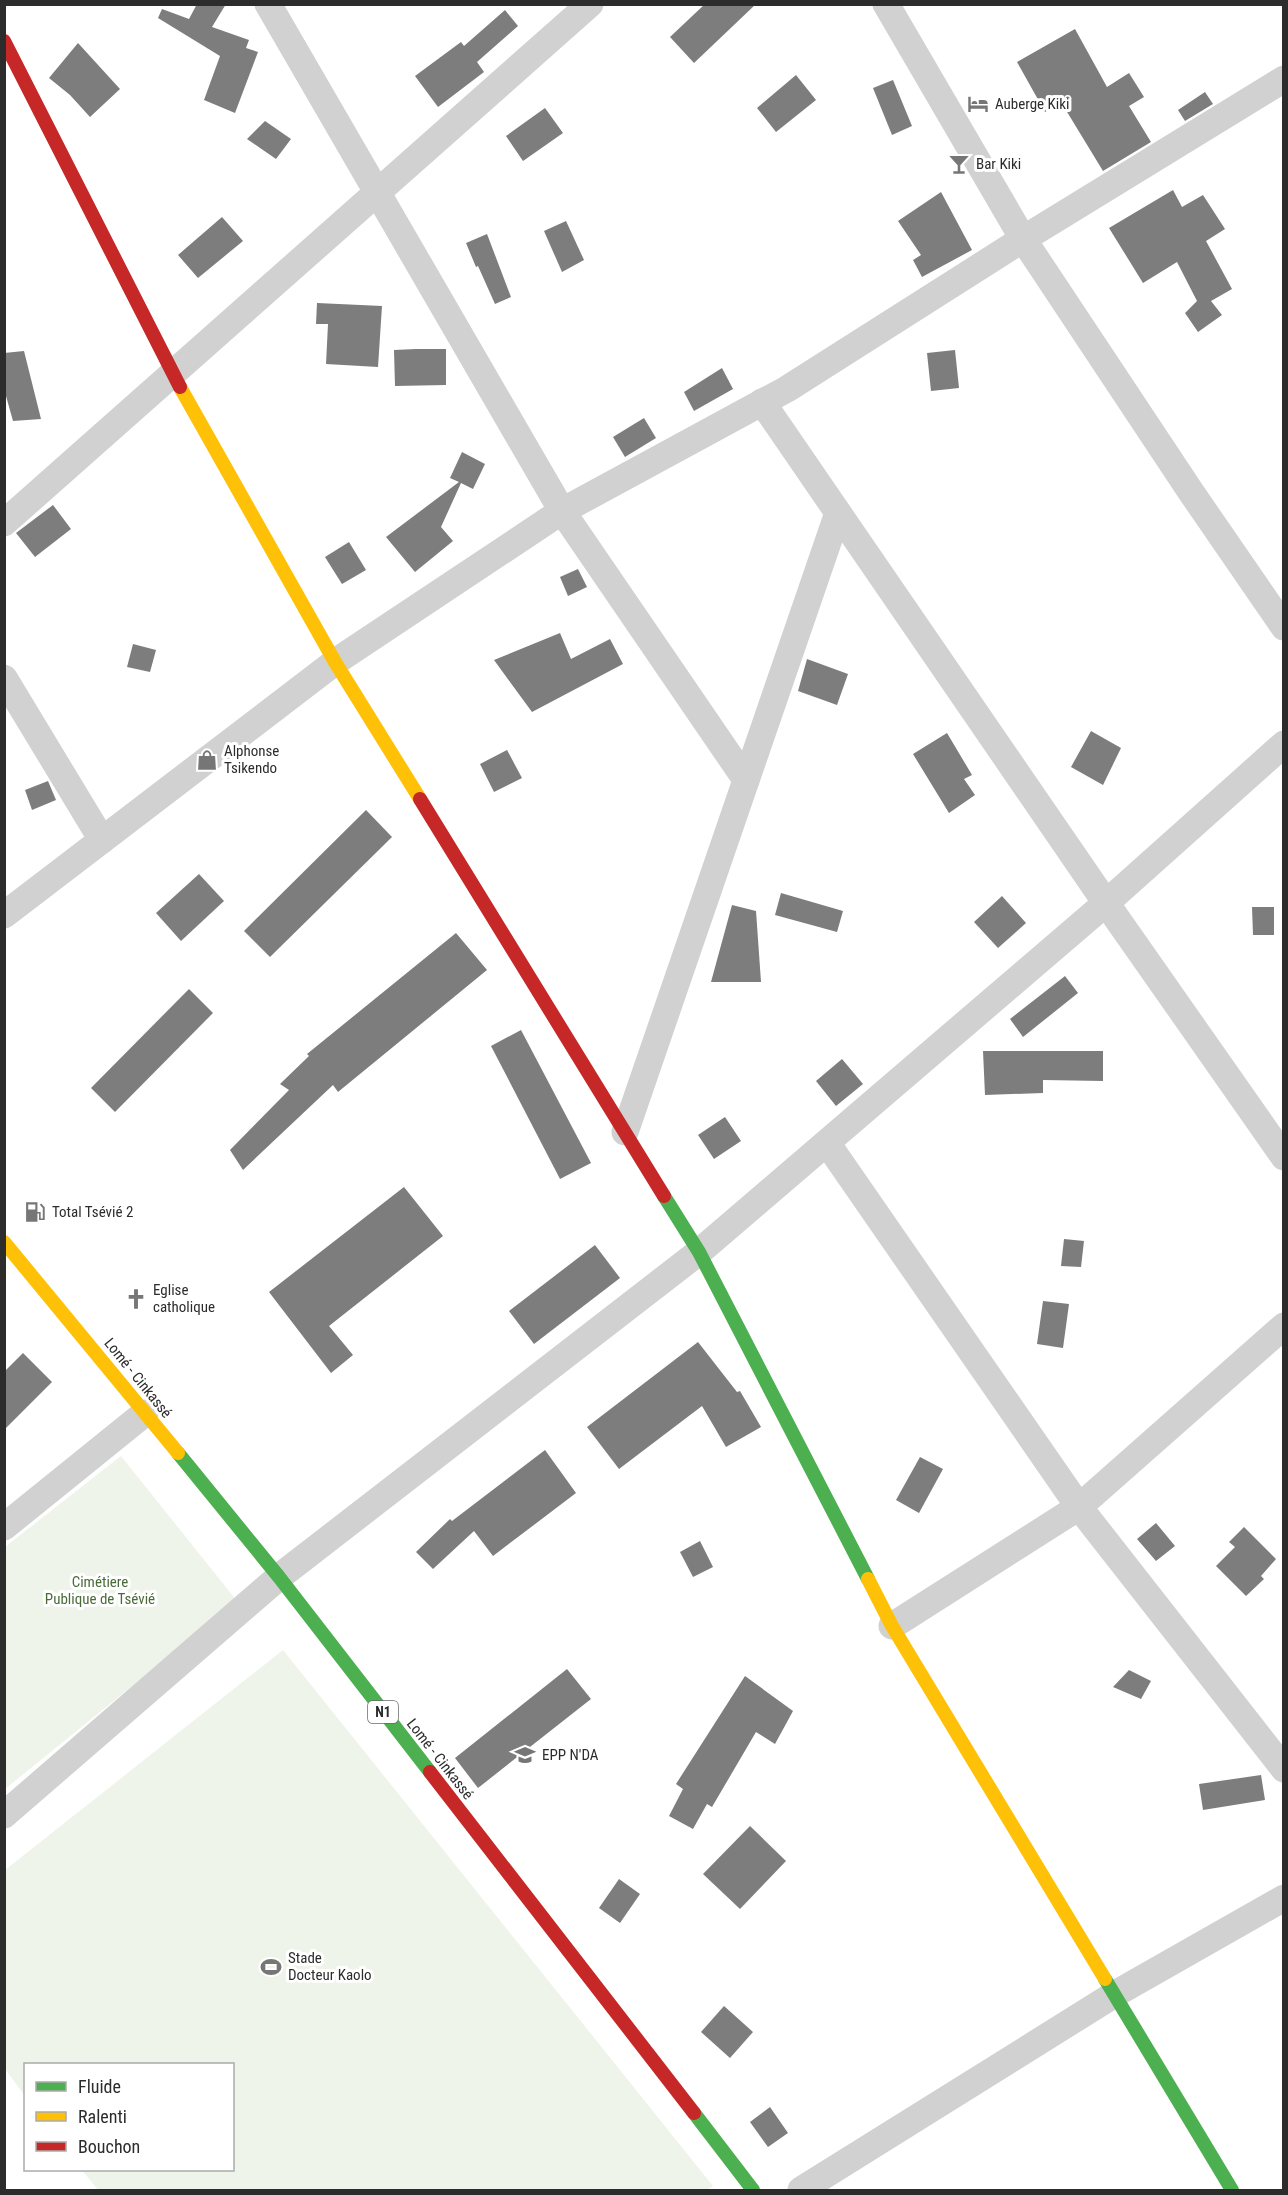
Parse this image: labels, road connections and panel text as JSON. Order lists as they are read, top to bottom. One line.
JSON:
{"streets":{"main road":["Lomé - Cinkassé","N1"]},"parks":["Cimétiere Publique de Tsévié"],"places":{"hotel":["Auberge Kiki"],"bar":["Bar Kiki"],"shop":["Alphonse Tsikendo"],"fuel station":["Total Tsévié 2"],"church":["Eglise catholique"],"school or university":["EPP N'DA"],"sports":["Stade Docteur Kaolo"]},"legend":["Fluide","Ralenti","Bouchon"]}
